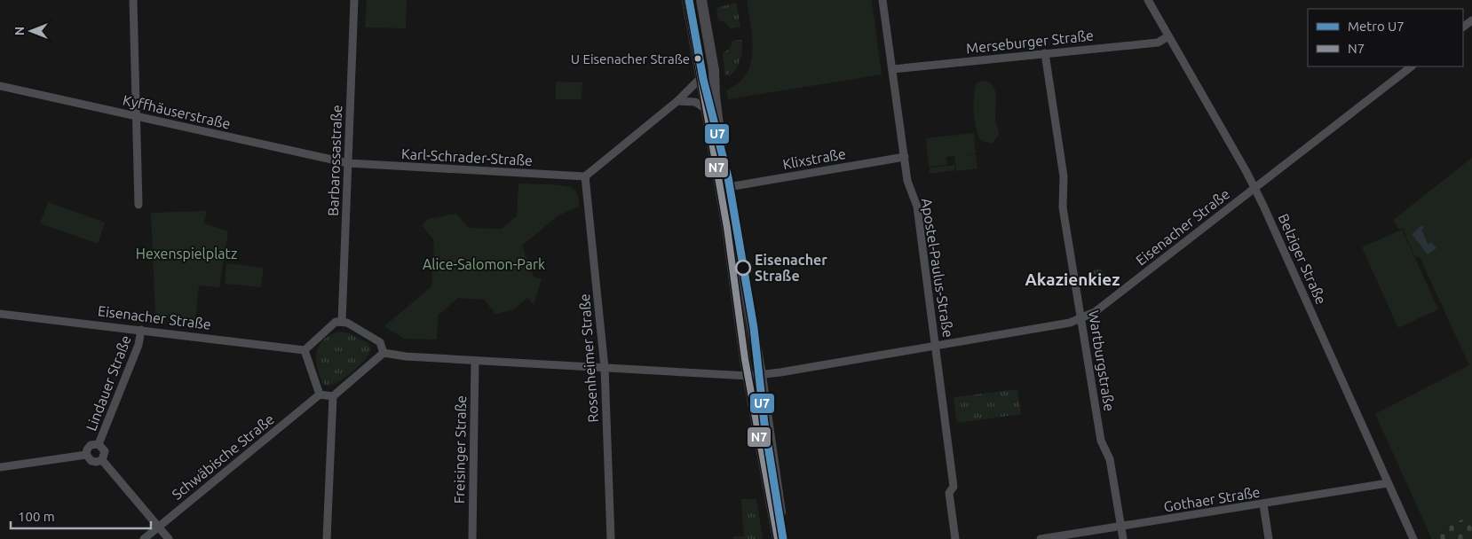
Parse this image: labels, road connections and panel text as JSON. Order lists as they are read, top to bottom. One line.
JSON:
{"streets":{"street":["Merseburger Straße","Kyffhäuserstraße","Karl-Schrader-Straße","Klixstraße","Barbarossastraße","Eisenacher Straße","Belziger Straße","Apostel-Paulus-Straße","Rosenheimer Straße","Wartburgstraße","Lindauer Straße","Freisinger Straße","Schwäbische Straße","Gothaer Straße"]},"crossings":[["Merseburger Straße","Belziger Straße"],["Merseburger Straße","Apostel-Paulus-Straße"],["Merseburger Straße","Wartburgstraße"],["Kyffhäuserstraße","Karl-Schrader-Straße"],["Kyffhäuserstraße","Barbarossastraße"],["Karl-Schrader-Straße","Barbarossastraße"],["Karl-Schrader-Straße","Rosenheimer Straße"],["Klixstraße","Apostel-Paulus-Straße"],["Eisenacher Straße","Belziger Straße"],["Eisenacher Straße","Apostel-Paulus-Straße"],["Eisenacher Straße","Rosenheimer Straße"],["Eisenacher Straße","Wartburgstraße"],["Eisenacher Straße","Lindauer Straße"],["Eisenacher Straße","Freisinger Straße"],["Belziger Straße","Gothaer Straße"],["Wartburgstraße","Gothaer Straße"]],"districts":["Akazienkiez"],"parks":["Hexenspielplatz","Alice-Salomon-Park"],"places":["U Eisenacher Straße","Eisenacher Straße"],"lines":["metro line U7","transit line N7"],"legend":["Metro U7","N7"],"scale_bar":"100 m","north":"left"}
